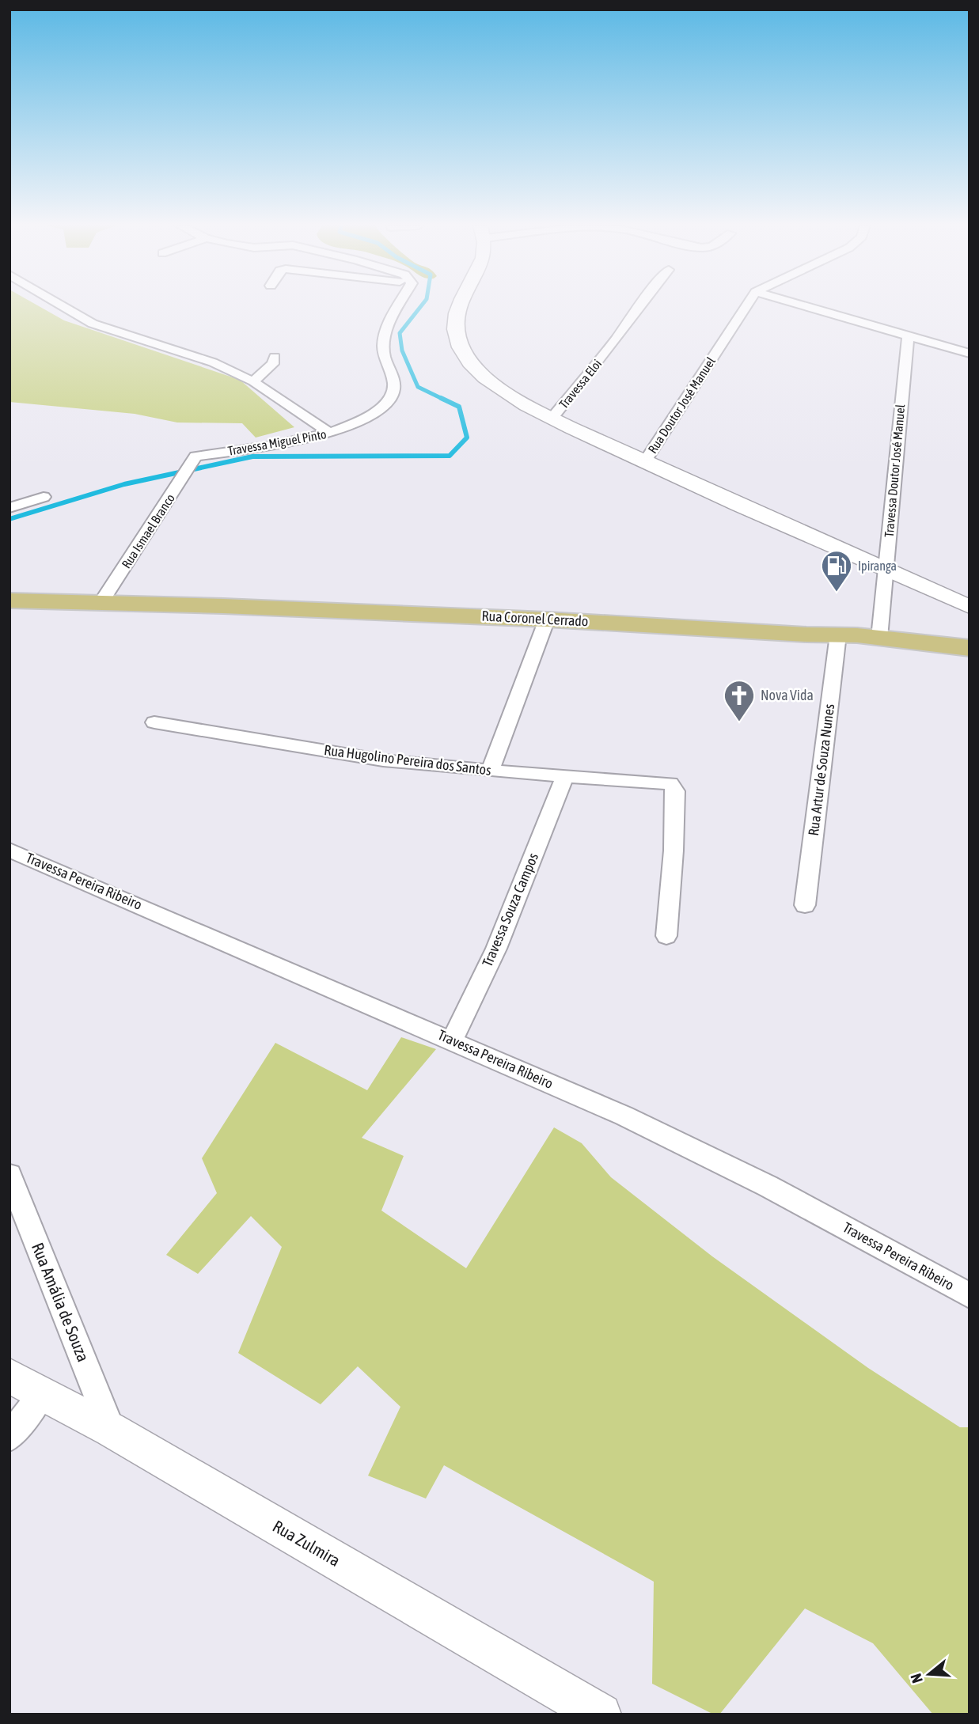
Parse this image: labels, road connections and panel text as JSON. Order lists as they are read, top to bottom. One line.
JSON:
{"streets":{"main road":["Rua Coronel Cerrado"],"street":["Travessa Eloi","Rua Doutor José Manuel","Travessa Miguel Pinto","Travessa Doutor José Manuel","Rua Ismael Branco","Rua Hugolino Pereira dos Santos","Rua Artur de Souza Nunes","Travessa Pereira Ribeiro","Travessa Souza Campos","Rua Amália de Souza","Rua Zulmira"]},"crossings":[["Travessa Miguel Pinto","Rua Ismael Branco"],["Travessa Doutor José Manuel","Rua Coronel Cerrado"],["Rua Ismael Branco","Rua Coronel Cerrado"],["Rua Coronel Cerrado","Rua Artur de Souza Nunes"],["Rua Hugolino Pereira dos Santos","Travessa Souza Campos"],["Travessa Pereira Ribeiro","Travessa Souza Campos"],["Rua Amália de Souza","Rua Zulmira"]],"places":{"fuel station":["Ipiranga"],"church":["Nova Vida"]},"north":"left"}
